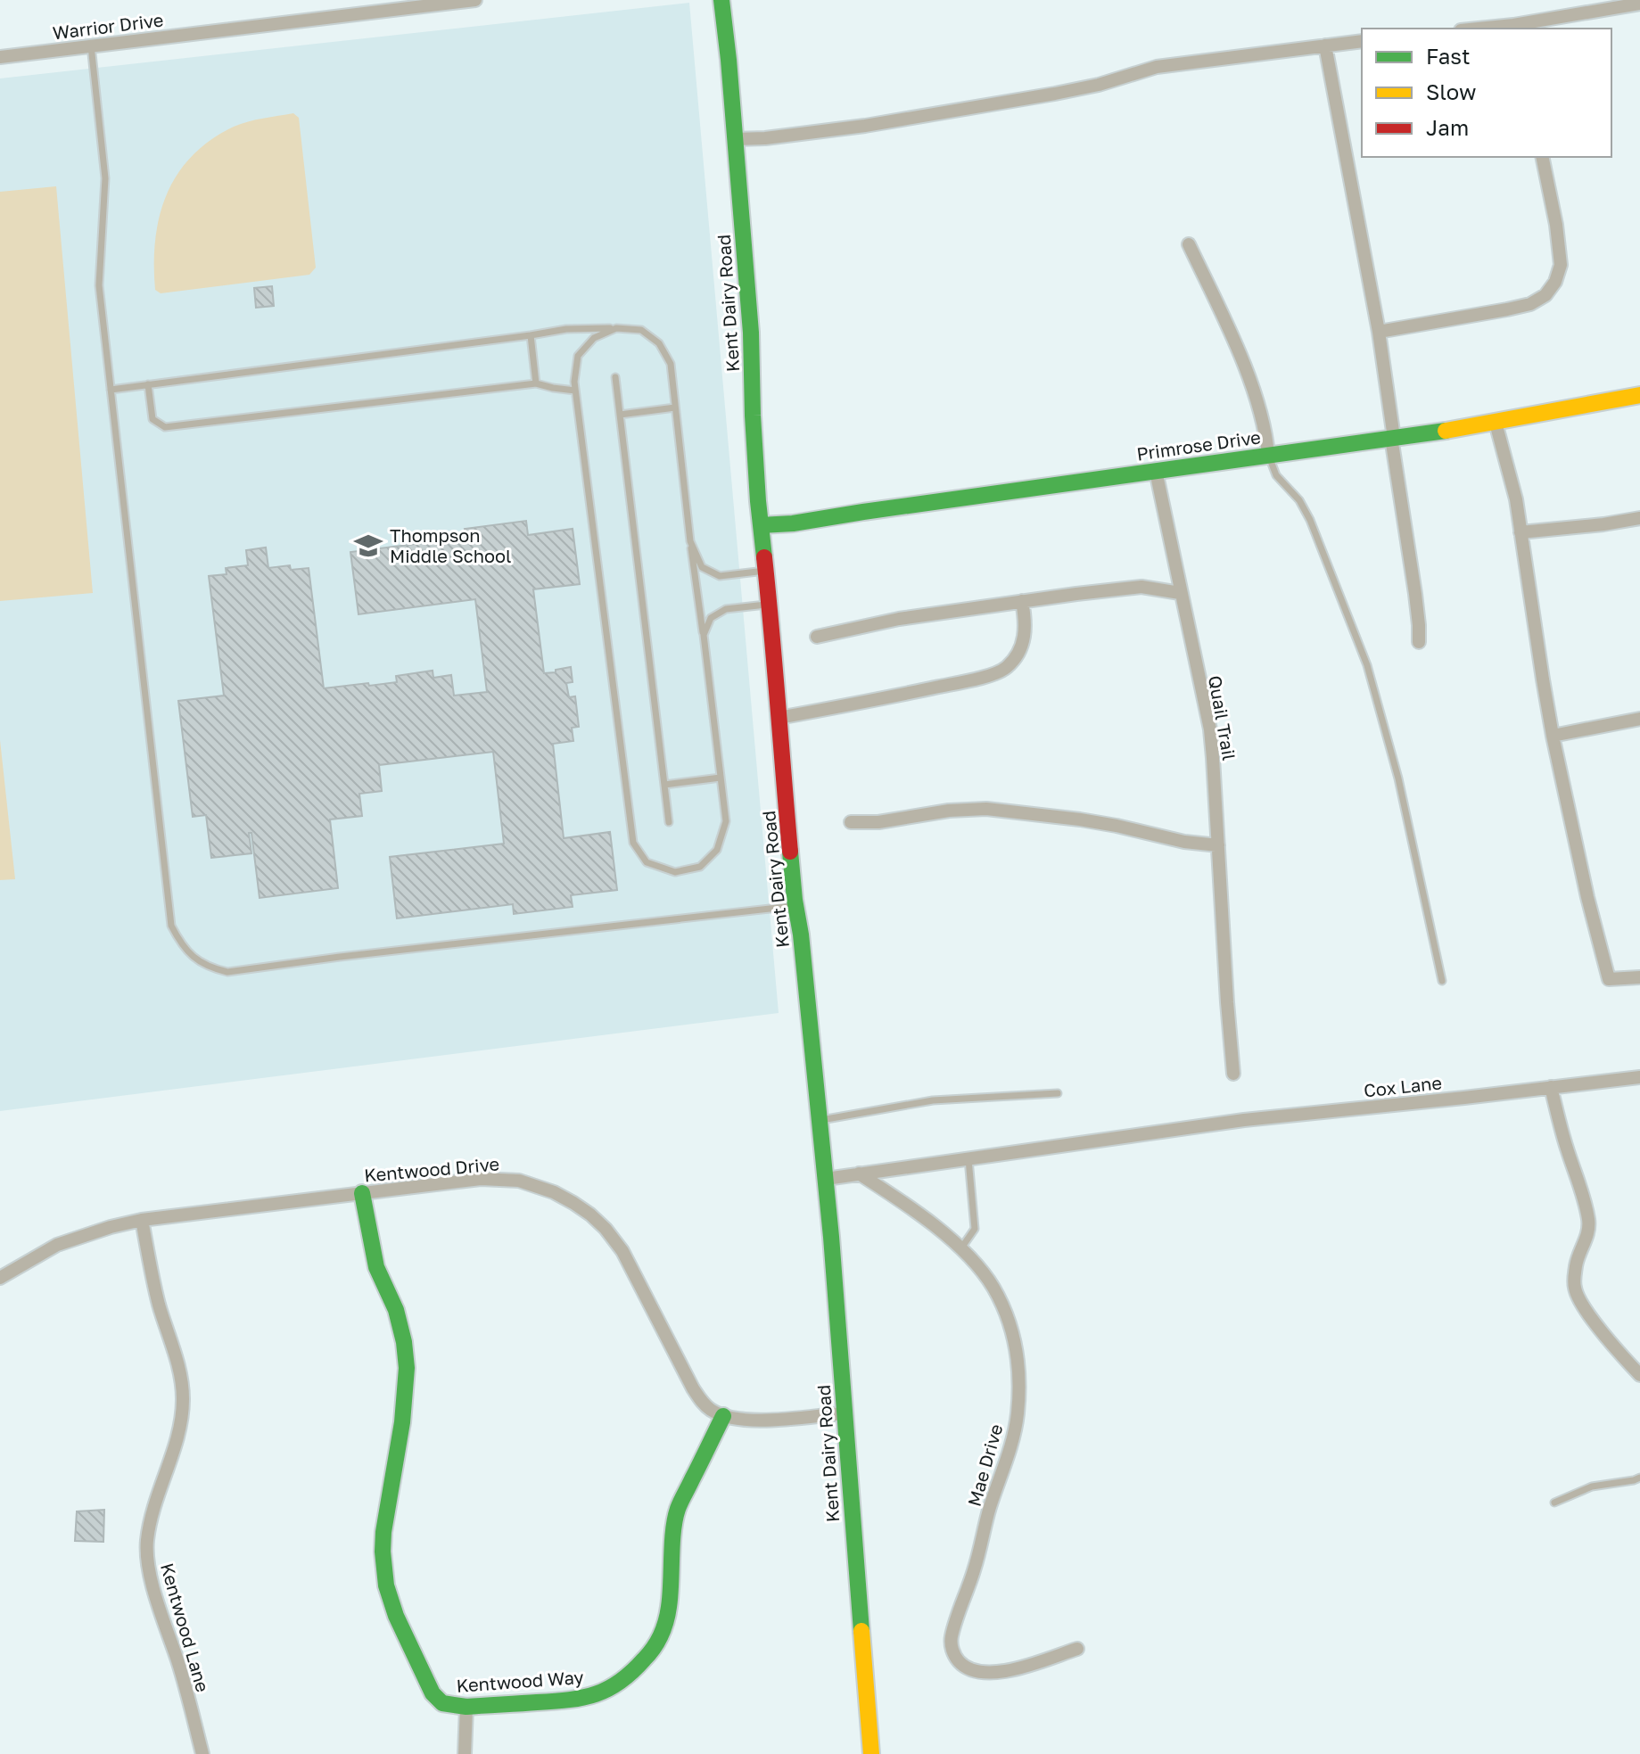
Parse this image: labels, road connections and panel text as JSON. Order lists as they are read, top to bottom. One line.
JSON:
{"streets":{"street":["Warrior Drive","Kent Dairy Road","Primrose Drive","Quail Trail","Cox Lane","Kentwood Drive","Mae Drive","Kentwood Lane","Kentwood Way"]},"crossings":[["Kent Dairy Road","Primrose Drive"],["Kent Dairy Road","Cox Lane"],["Primrose Drive","Quail Trail"],["Cox Lane","Mae Drive"],["Kentwood Drive","Kentwood Lane"],["Kentwood Drive","Kentwood Way"]],"places":{"school or university":["Thompson Middle School"]},"legend":["Fast","Slow","Jam"]}
